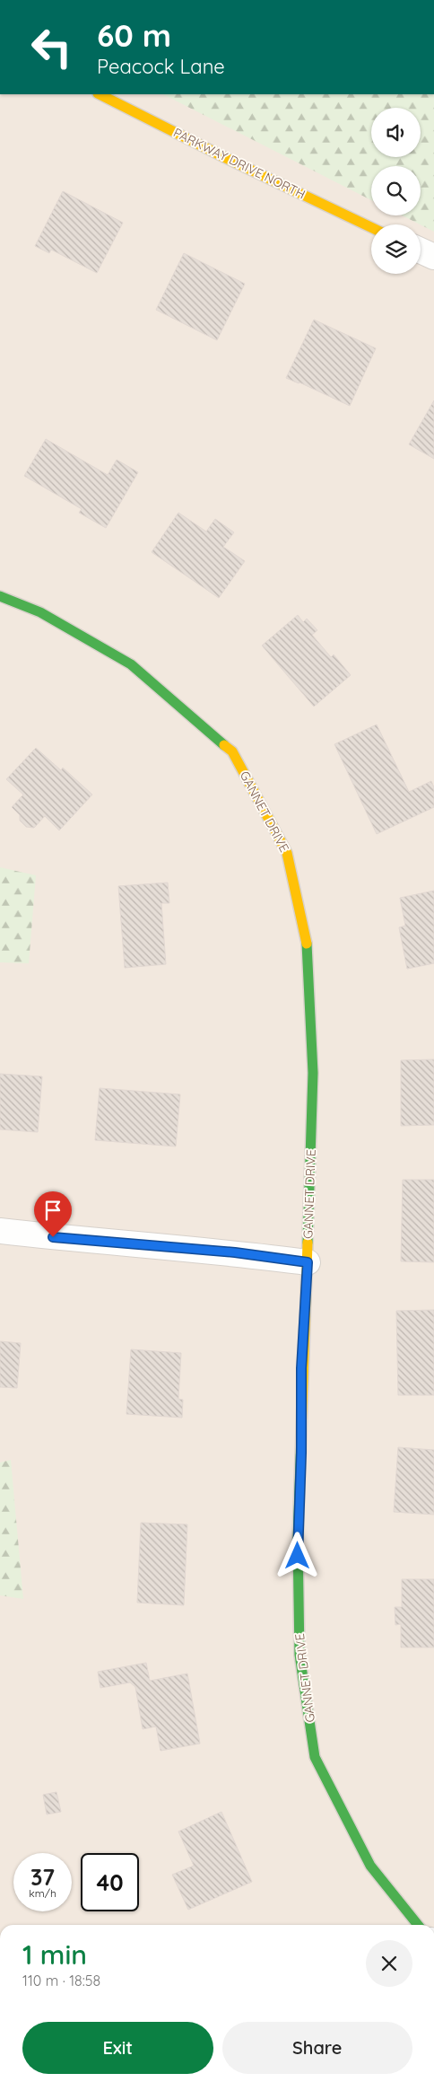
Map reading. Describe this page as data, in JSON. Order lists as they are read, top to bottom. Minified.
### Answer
{"streets":{"street":["PARKWAY DRIVE NORTH","GANNET DRIVE"]},"page":{"turn":["60 m","Peacock Lane"],"speed":"37 km/h","limit":"40","heading":["1 min","110 m · 18:58"],"buttons":["Exit","Share"]}}
